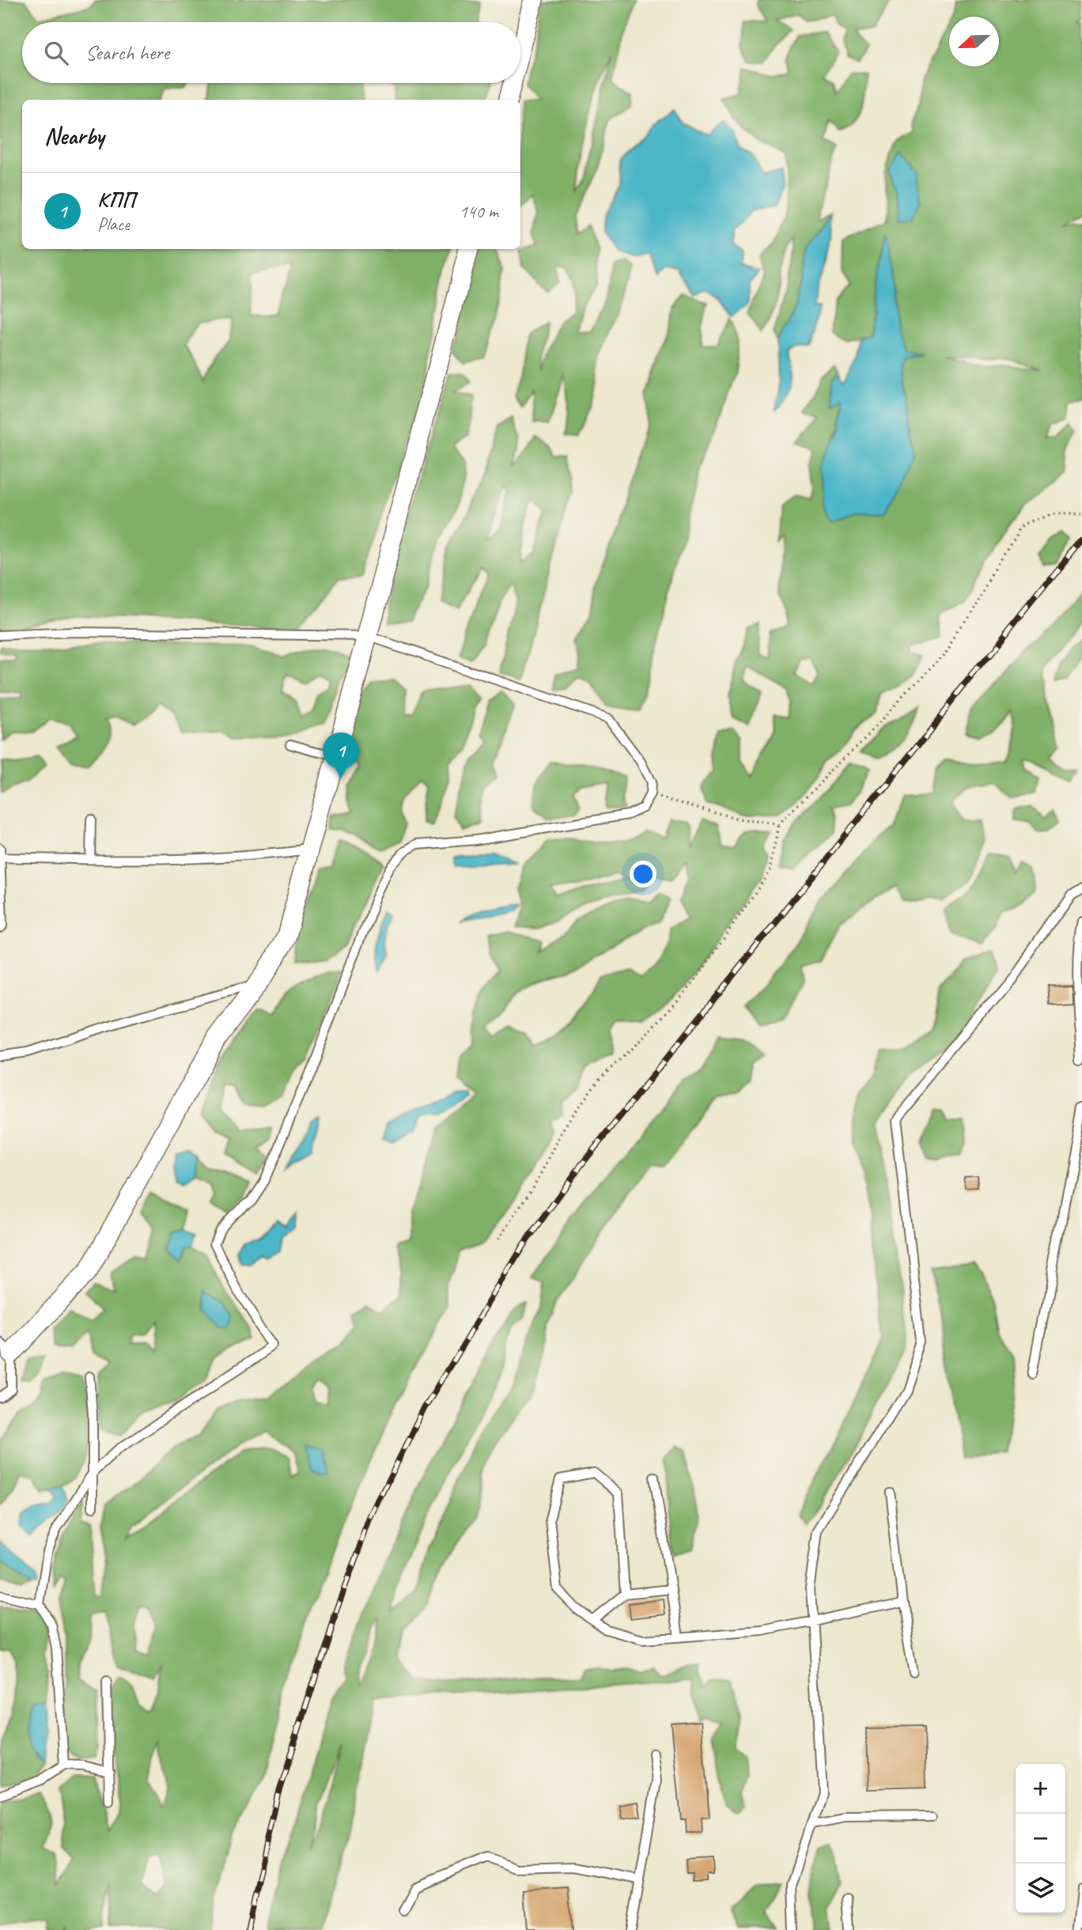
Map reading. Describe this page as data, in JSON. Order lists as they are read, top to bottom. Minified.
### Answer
{"north":"left","page":{"search":"Search here","heading":"Nearby","list":[{"mark":"1","name":"КПП","note":"Place","value":"140 m"}],"pins":"1","map_buttons":["+","−"]}}
